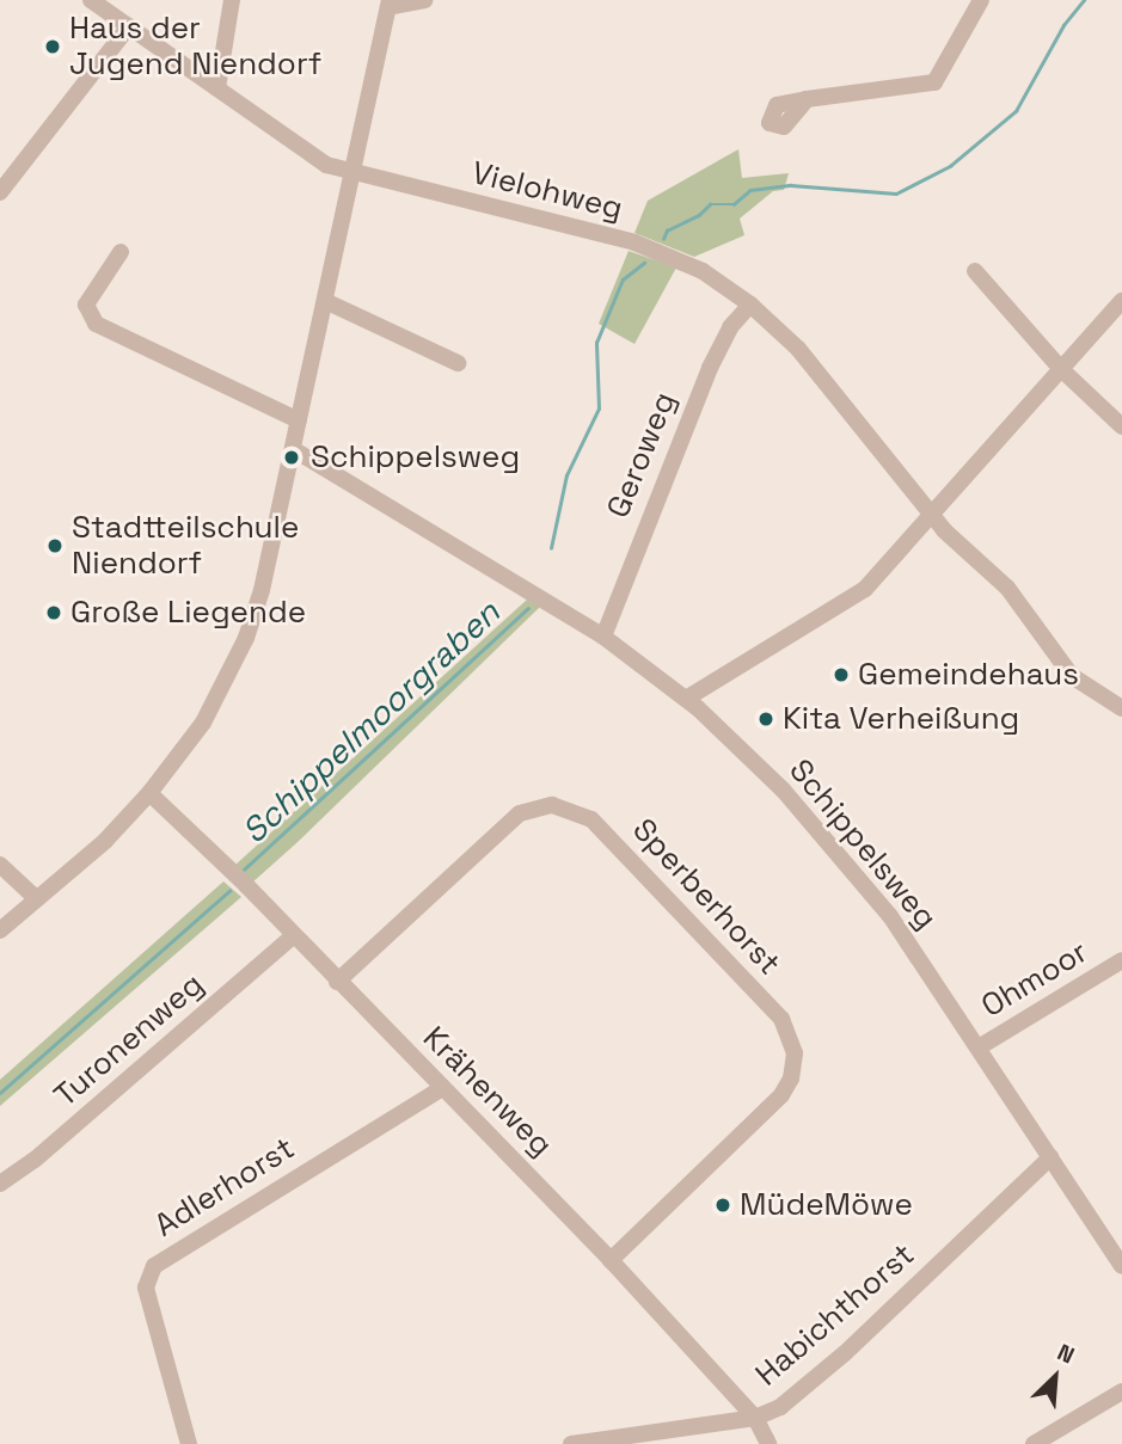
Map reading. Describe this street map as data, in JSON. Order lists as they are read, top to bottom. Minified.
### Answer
{"streets":{"street":["Vielohweg","Geroweg","Schippelsweg","Sperberhorst","Ohmoor","Turonenweg","Krähenweg","Adlerhorst","Habichthorst"]},"crossings":[["Vielohweg","Geroweg"],["Geroweg","Schippelsweg"],["Schippelsweg","Ohmoor"],["Schippelsweg","Habichthorst"],["Sperberhorst","Krähenweg"],["Turonenweg","Krähenweg"],["Krähenweg","Adlerhorst"],["Krähenweg","Habichthorst"]],"water":["Schippelmoorgraben"],"places":["Haus der Jugend Niendorf","Schippelsweg","Stadtteilschule Niendorf","Große Liegende","Gemeindehaus","Kita Verheißung","MüdeMöwe"],"north":"top right"}
